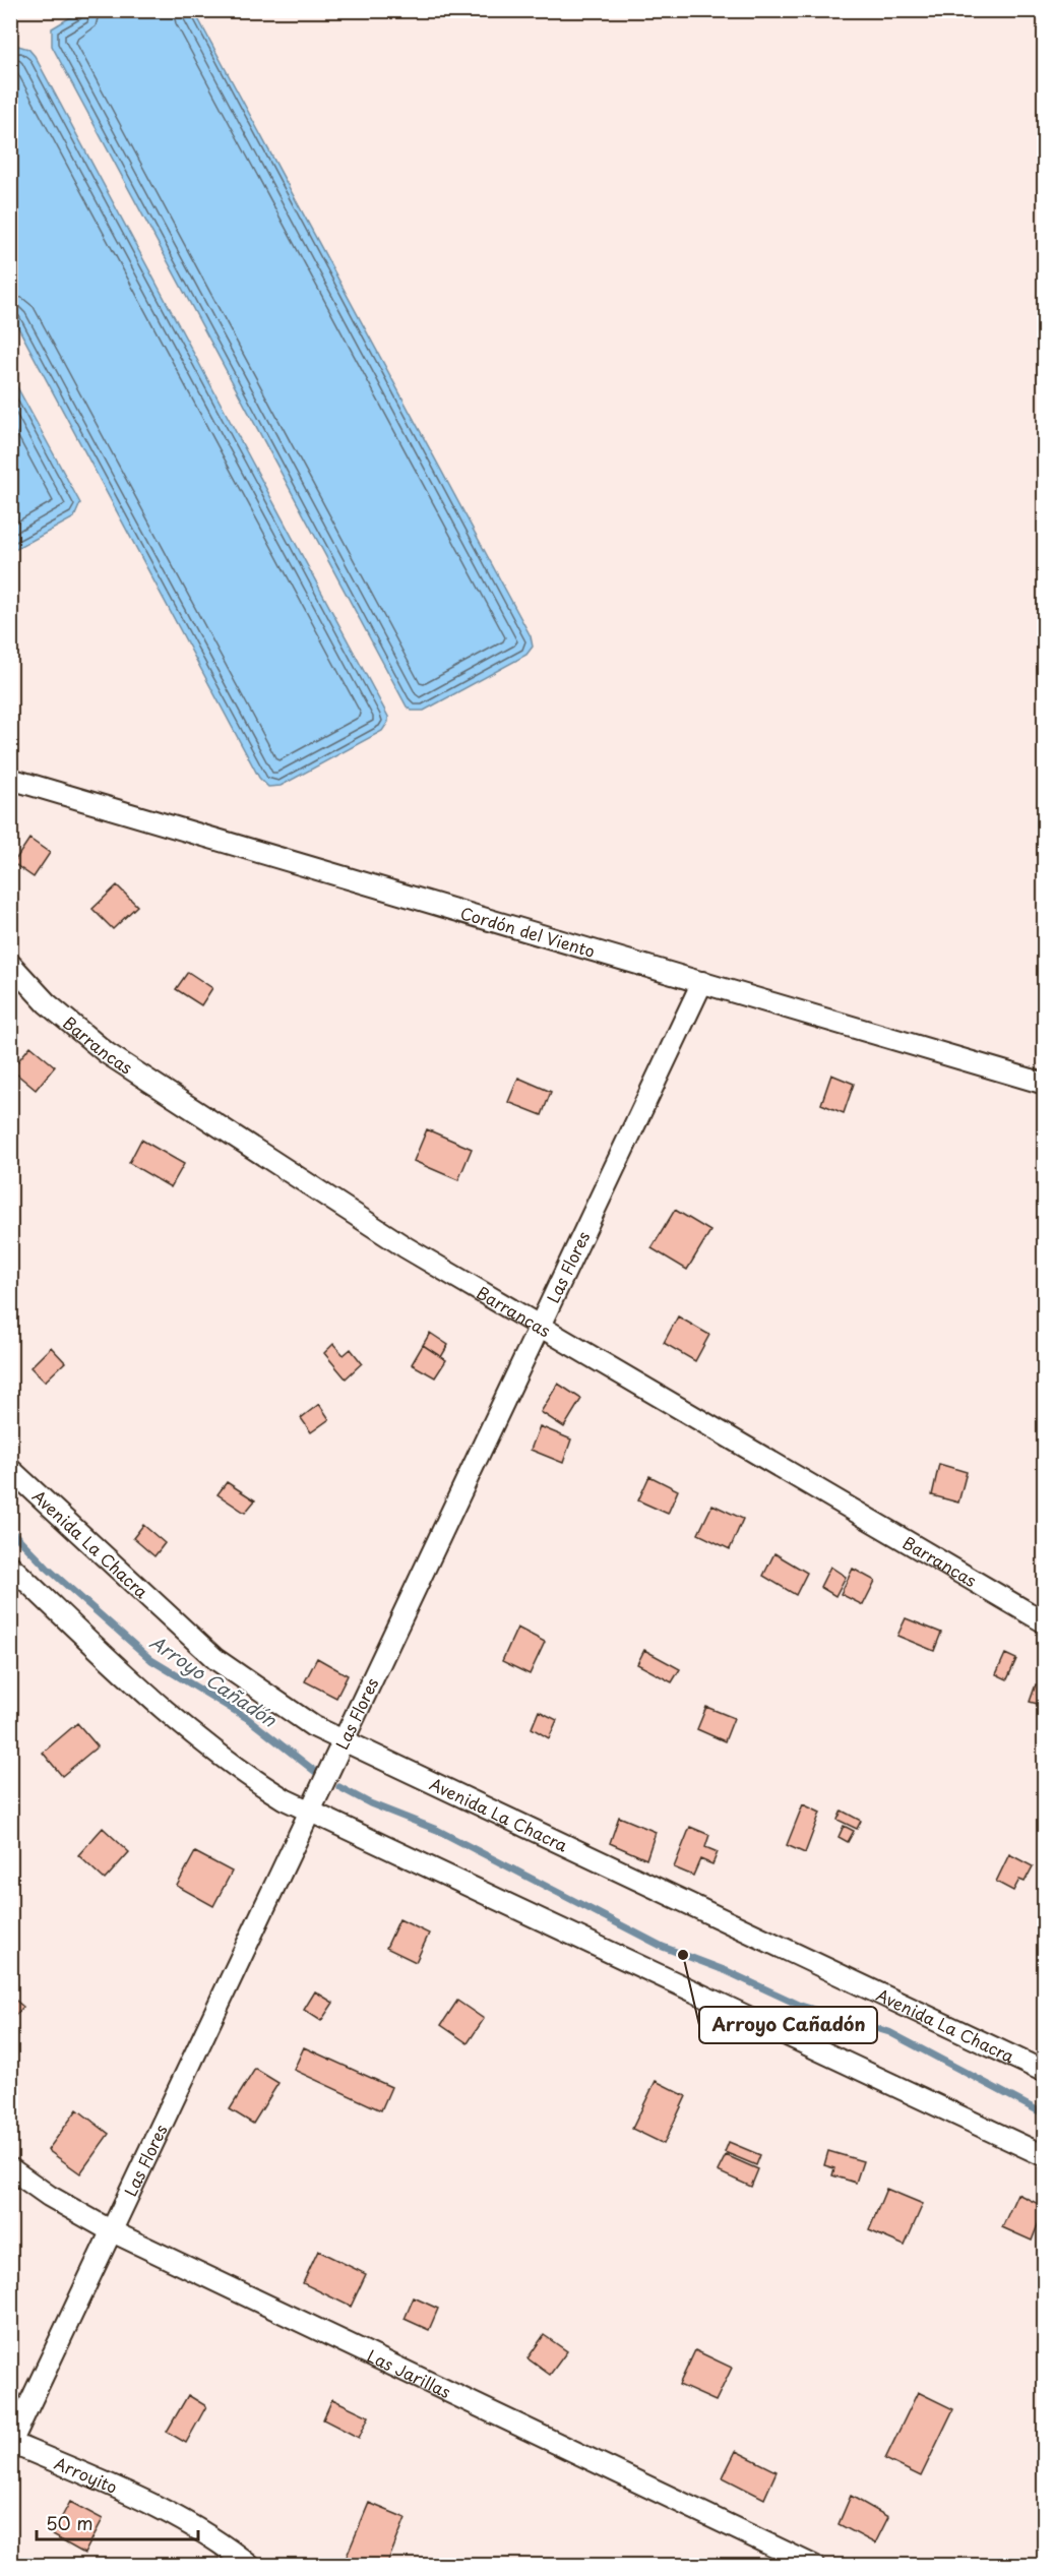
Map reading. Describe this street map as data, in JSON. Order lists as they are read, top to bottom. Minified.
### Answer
{"streets":{"street":["Cordón del Viento","Barrancas","Las Flores","Avenida La Chacra","Las Jarillas","Arroyito"]},"crossings":[["Cordón del Viento","Las Flores"],["Barrancas","Las Flores"],["Las Flores","Avenida La Chacra"],["Las Flores","Las Jarillas"],["Las Flores","Arroyito"]],"water":["Arroyo Cañadón"],"places":["Arroyo Cañadón"],"scale_bar":"50 m"}
